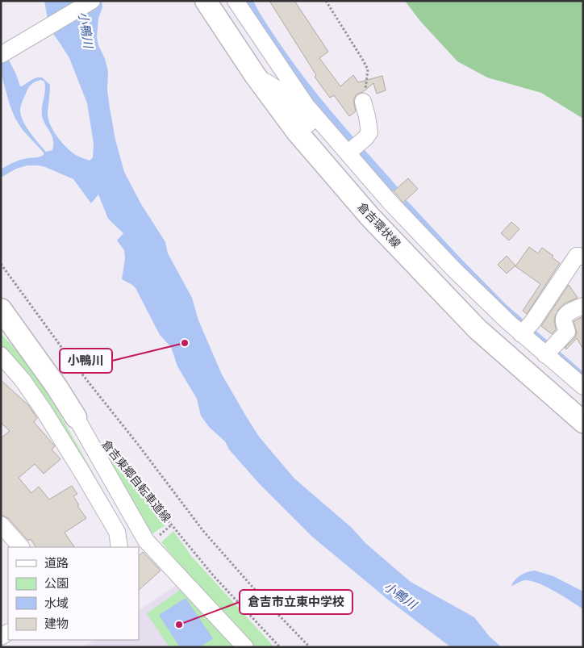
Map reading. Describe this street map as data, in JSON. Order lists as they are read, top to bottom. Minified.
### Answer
{"streets":{"main road":["倉吉環状線"],"path":["倉吉東郷自転車道線"]},"water":["小鴨川"],"places":["小鴨川","倉吉市立東中学校"],"legend":["道路","公園","水域","建物"]}
